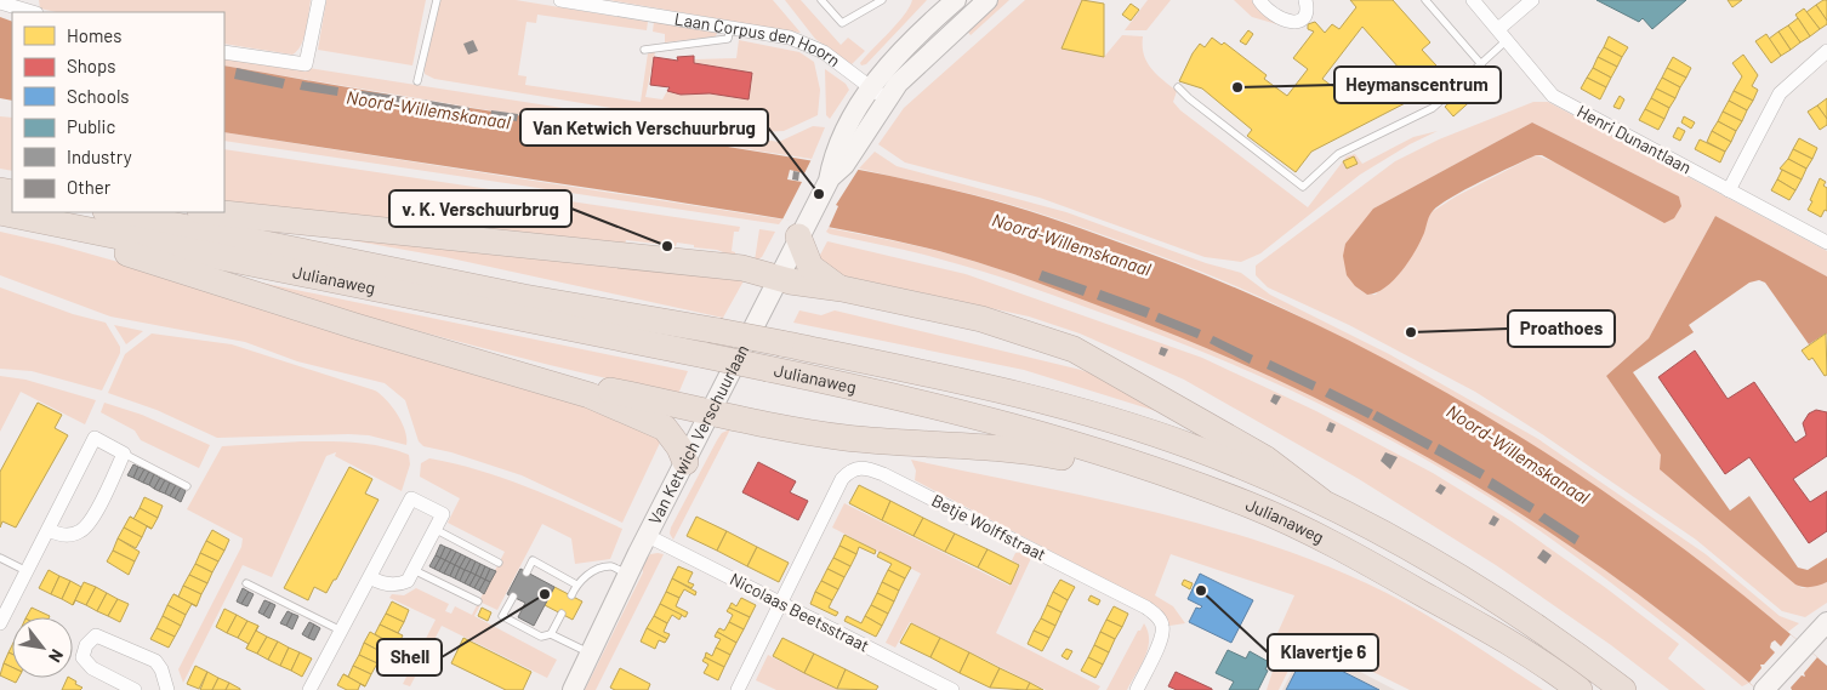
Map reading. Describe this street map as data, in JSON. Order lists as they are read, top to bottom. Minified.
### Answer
{"streets":{"highway":["Julianaweg"],"main road":["Van Ketwich Verschuurlaan"],"street":["Laan Corpus den Hoorn","Henri Dunantlaan","Betje Wolffstraat","Nicolaas Beetsstraat"]},"crossings":[["Laan Corpus den Hoorn","Van Ketwich Verschuurlaan"],["Van Ketwich Verschuurlaan","Nicolaas Beetsstraat"],["Betje Wolffstraat","Nicolaas Beetsstraat"]],"water":["Noord-Willemskanaal"],"places":["Heymanscentrum","Van Ketwich Verschuurbrug","v. K. Verschuurbrug","Proathoes","Klavertje 6","Shell"],"legend":["Homes","Shops","Schools","Public","Industry","Other"],"north":"bottom right"}
